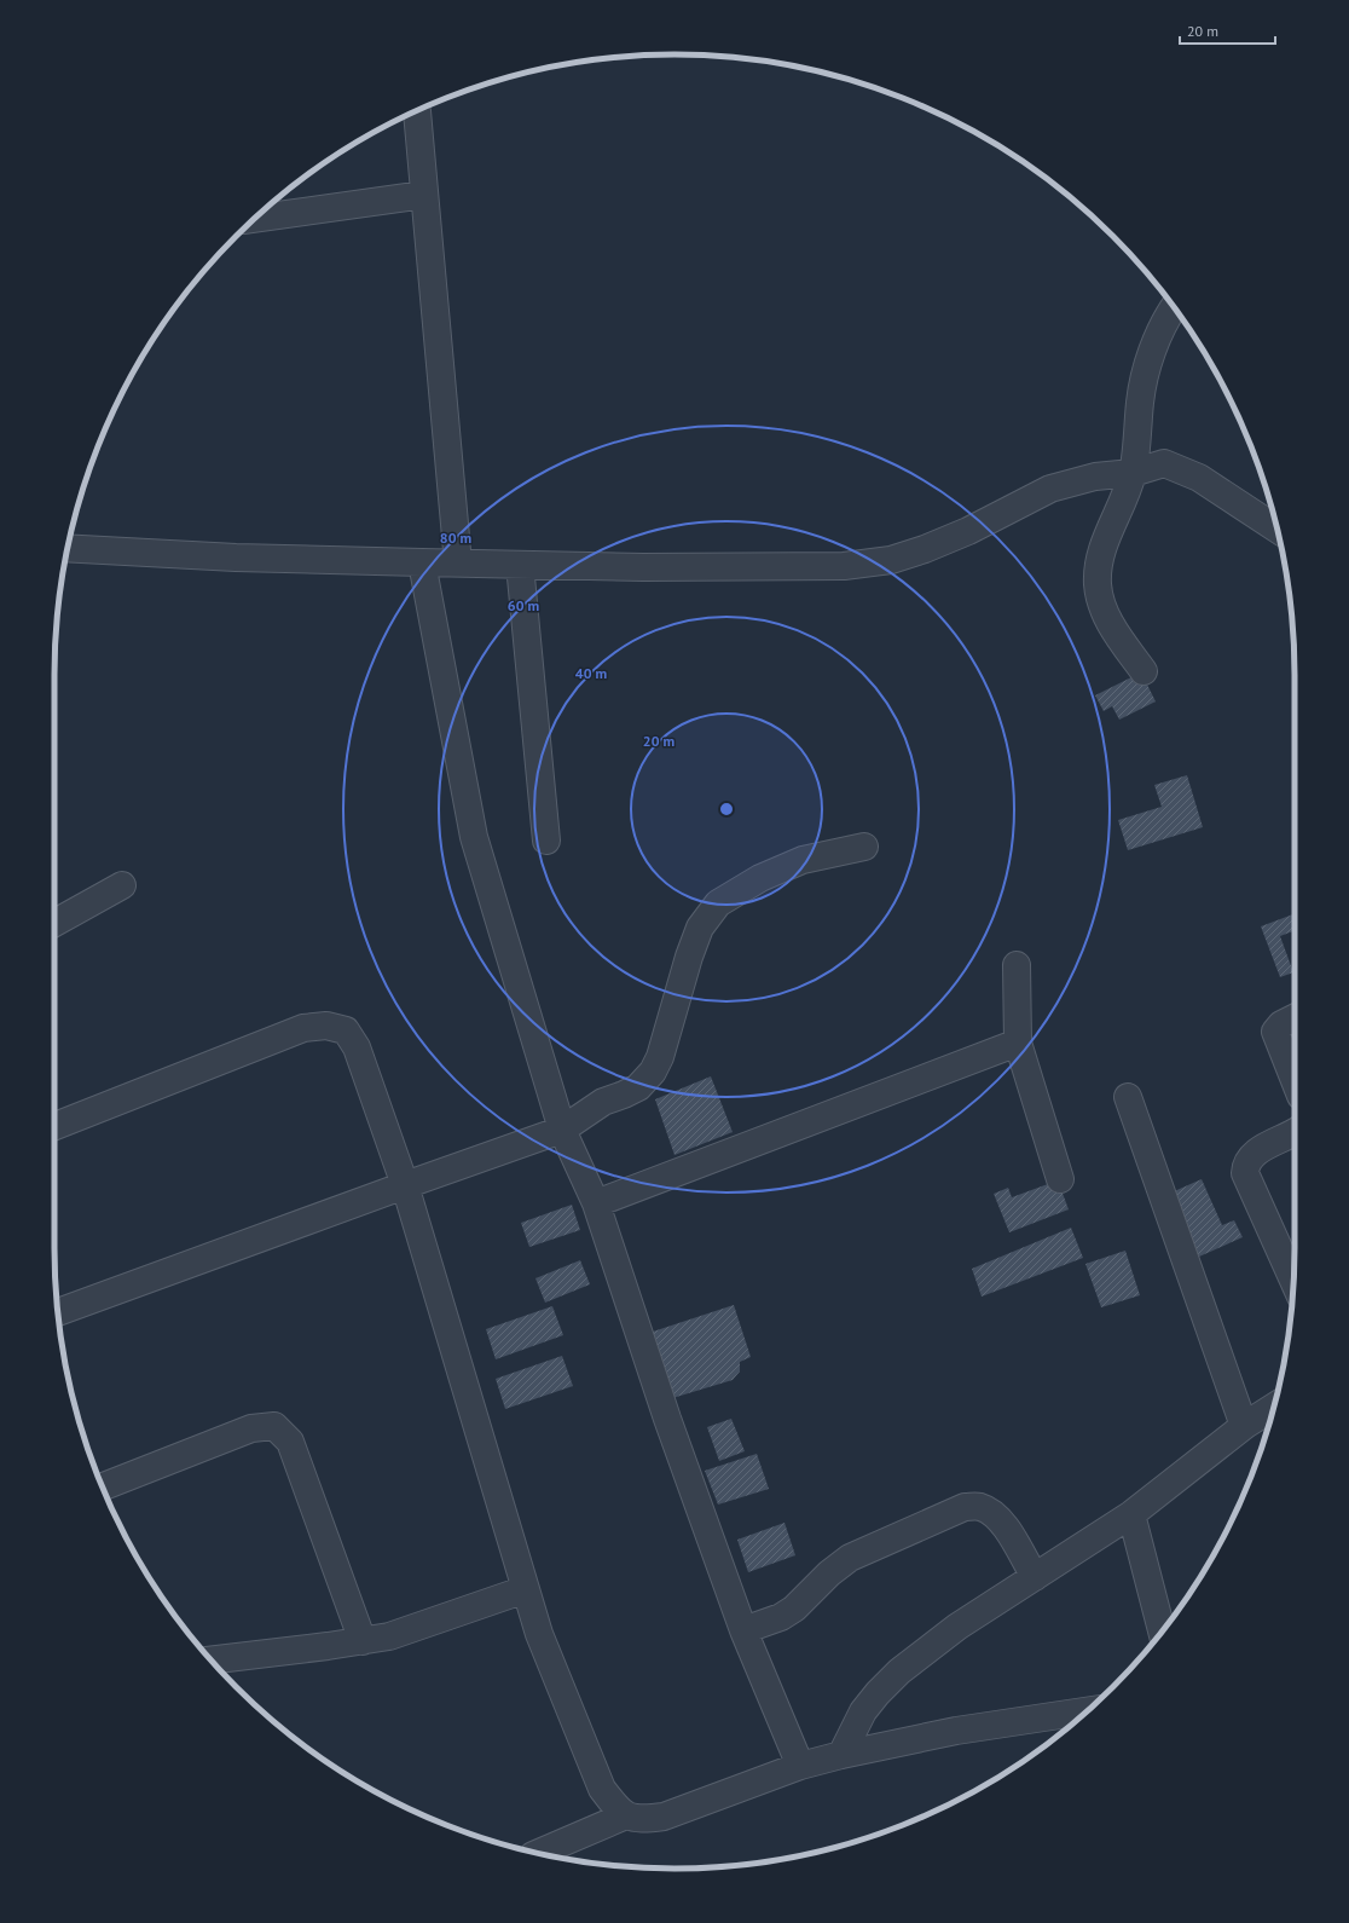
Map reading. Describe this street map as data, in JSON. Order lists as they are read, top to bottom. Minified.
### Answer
{"scale_bar":"20 m","rings":["80 m","60 m","40 m","20 m"]}
